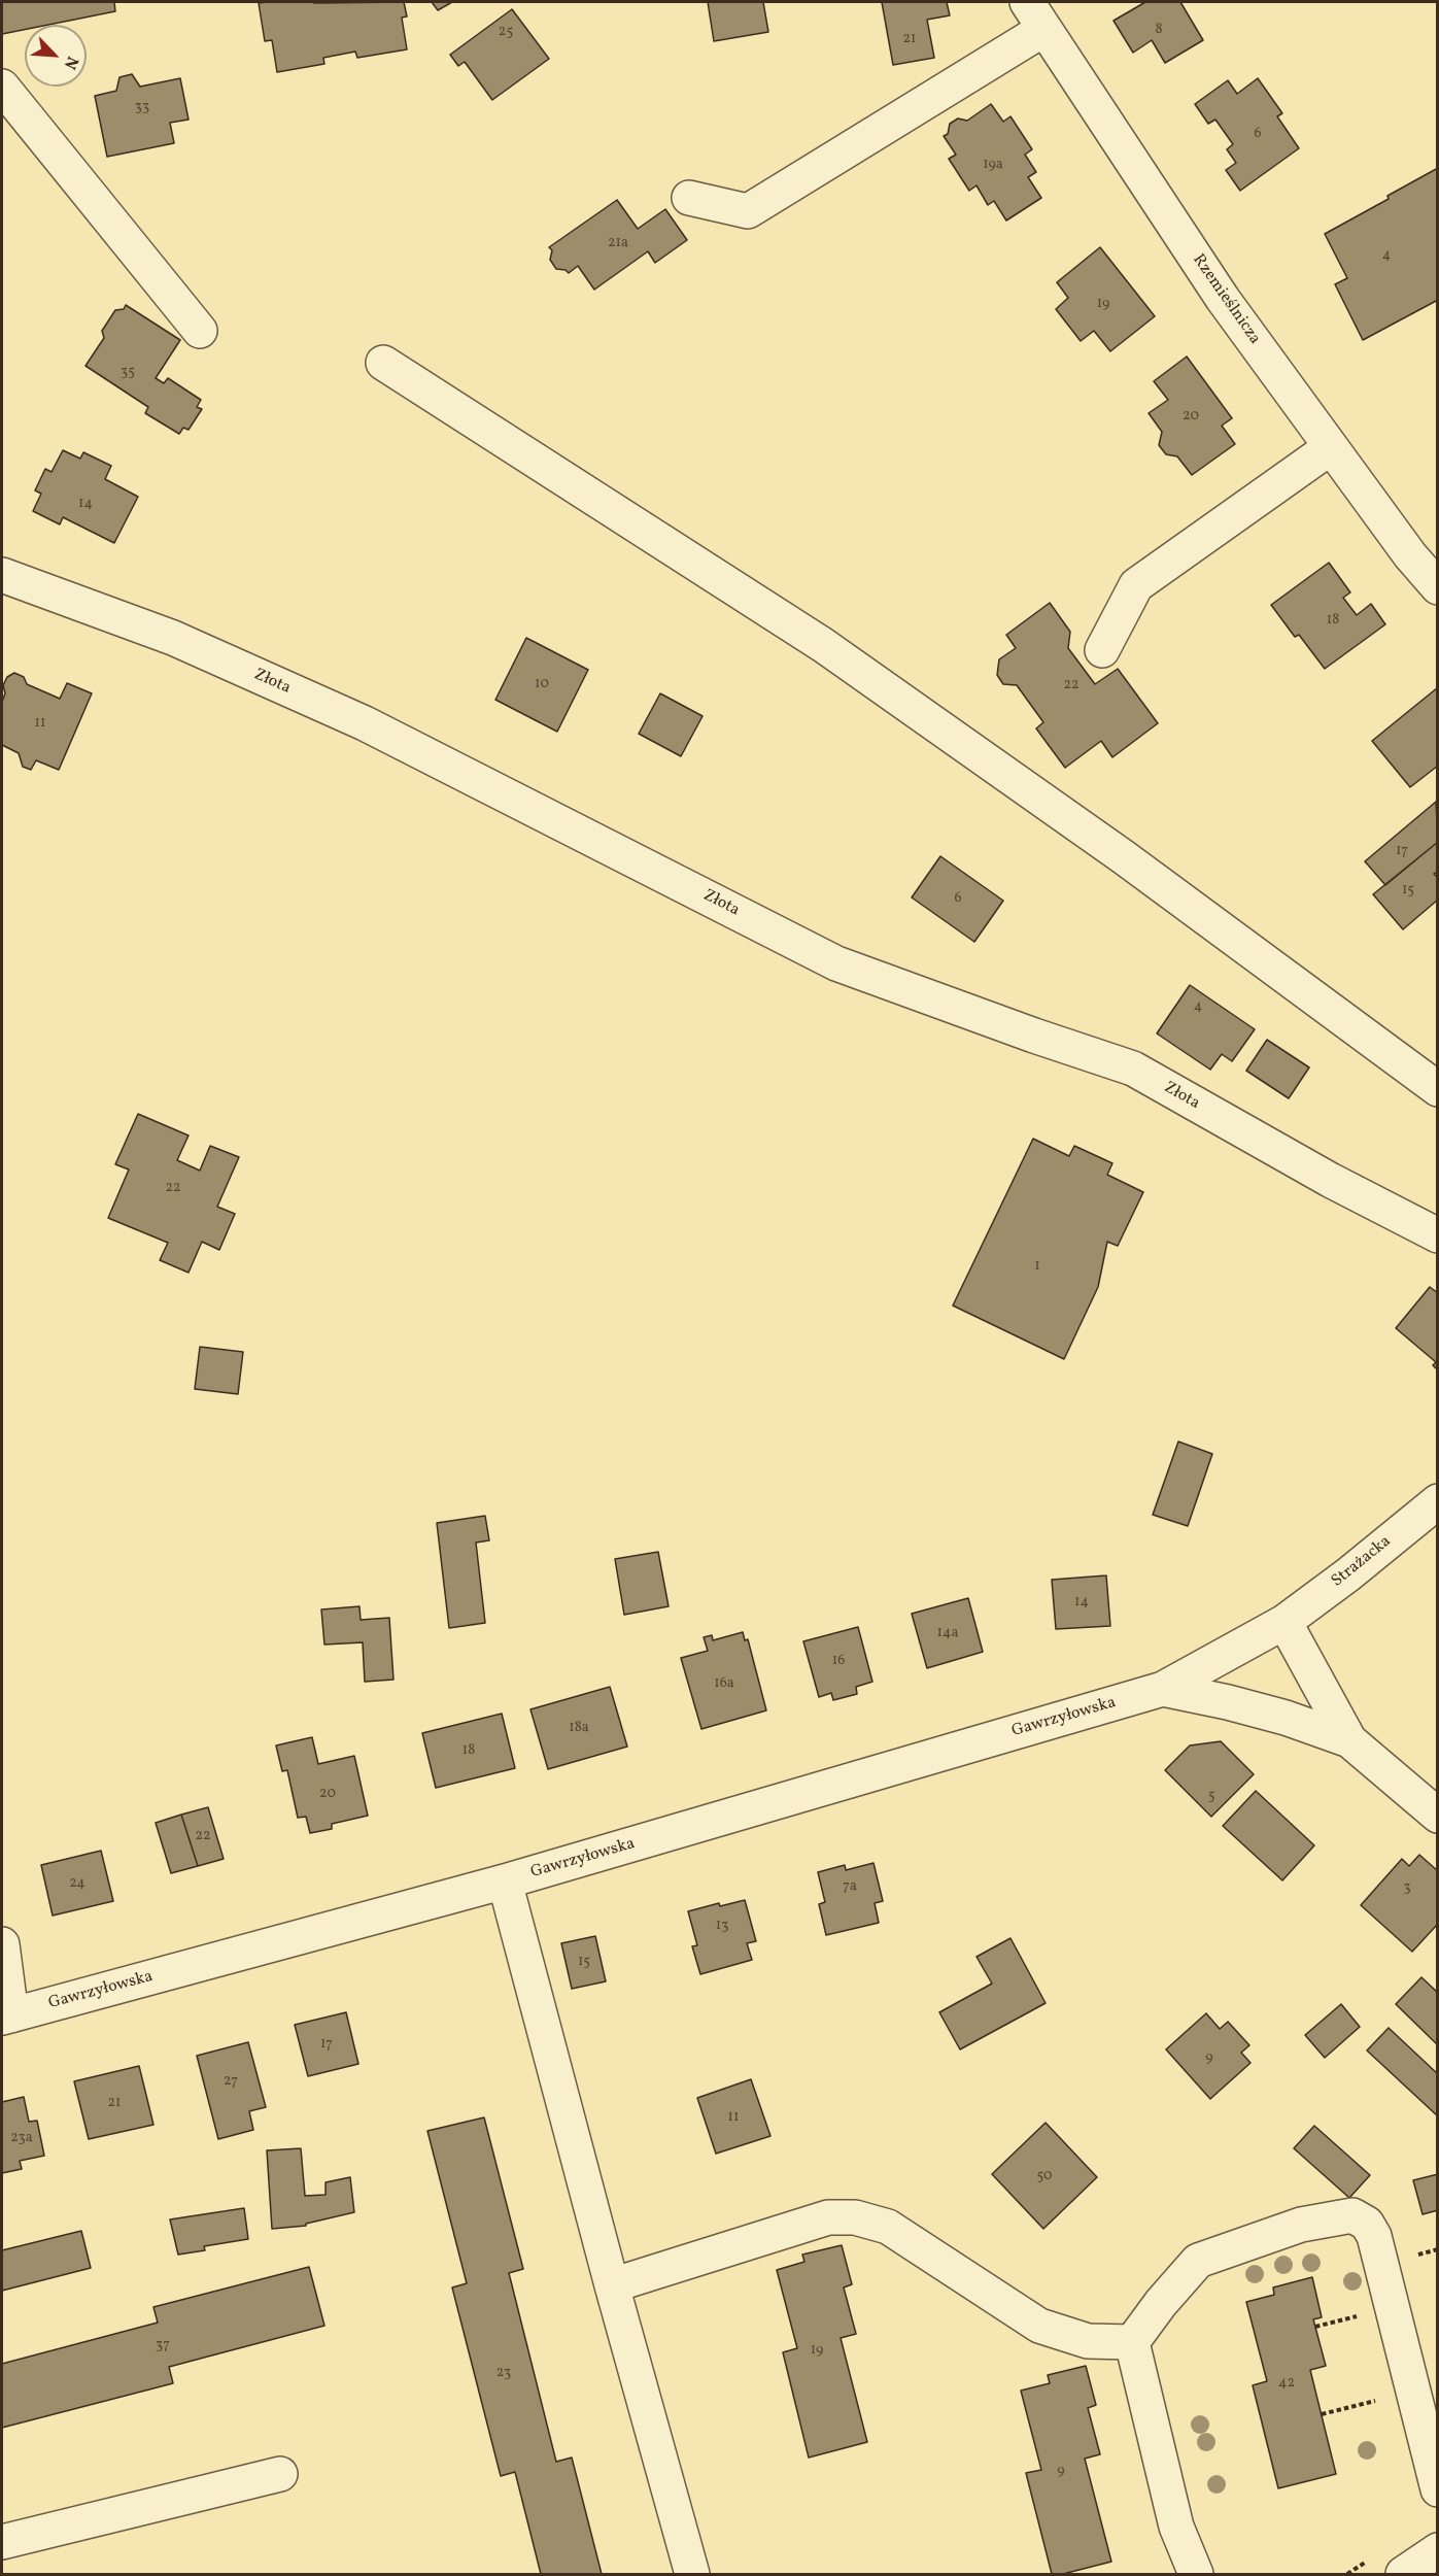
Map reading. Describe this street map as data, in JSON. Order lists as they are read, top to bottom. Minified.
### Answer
{"streets":{"street":["Rzemieślnicza","Złota","Strażacka","Gawrzyłowska"]},"crossings":[["Strażacka","Gawrzyłowska"]],"house_numbers":["8","25","21","33","6","19a","21a","4","19","35","20","14","18","10","22","11","17","15","6","4","22","1","14","14a","16","16a","18a","18","20","5","22","24","7a","3","13","15","17","9","27","21","11","23a","50","37","19","23","42","9"],"north":"bottom right"}
